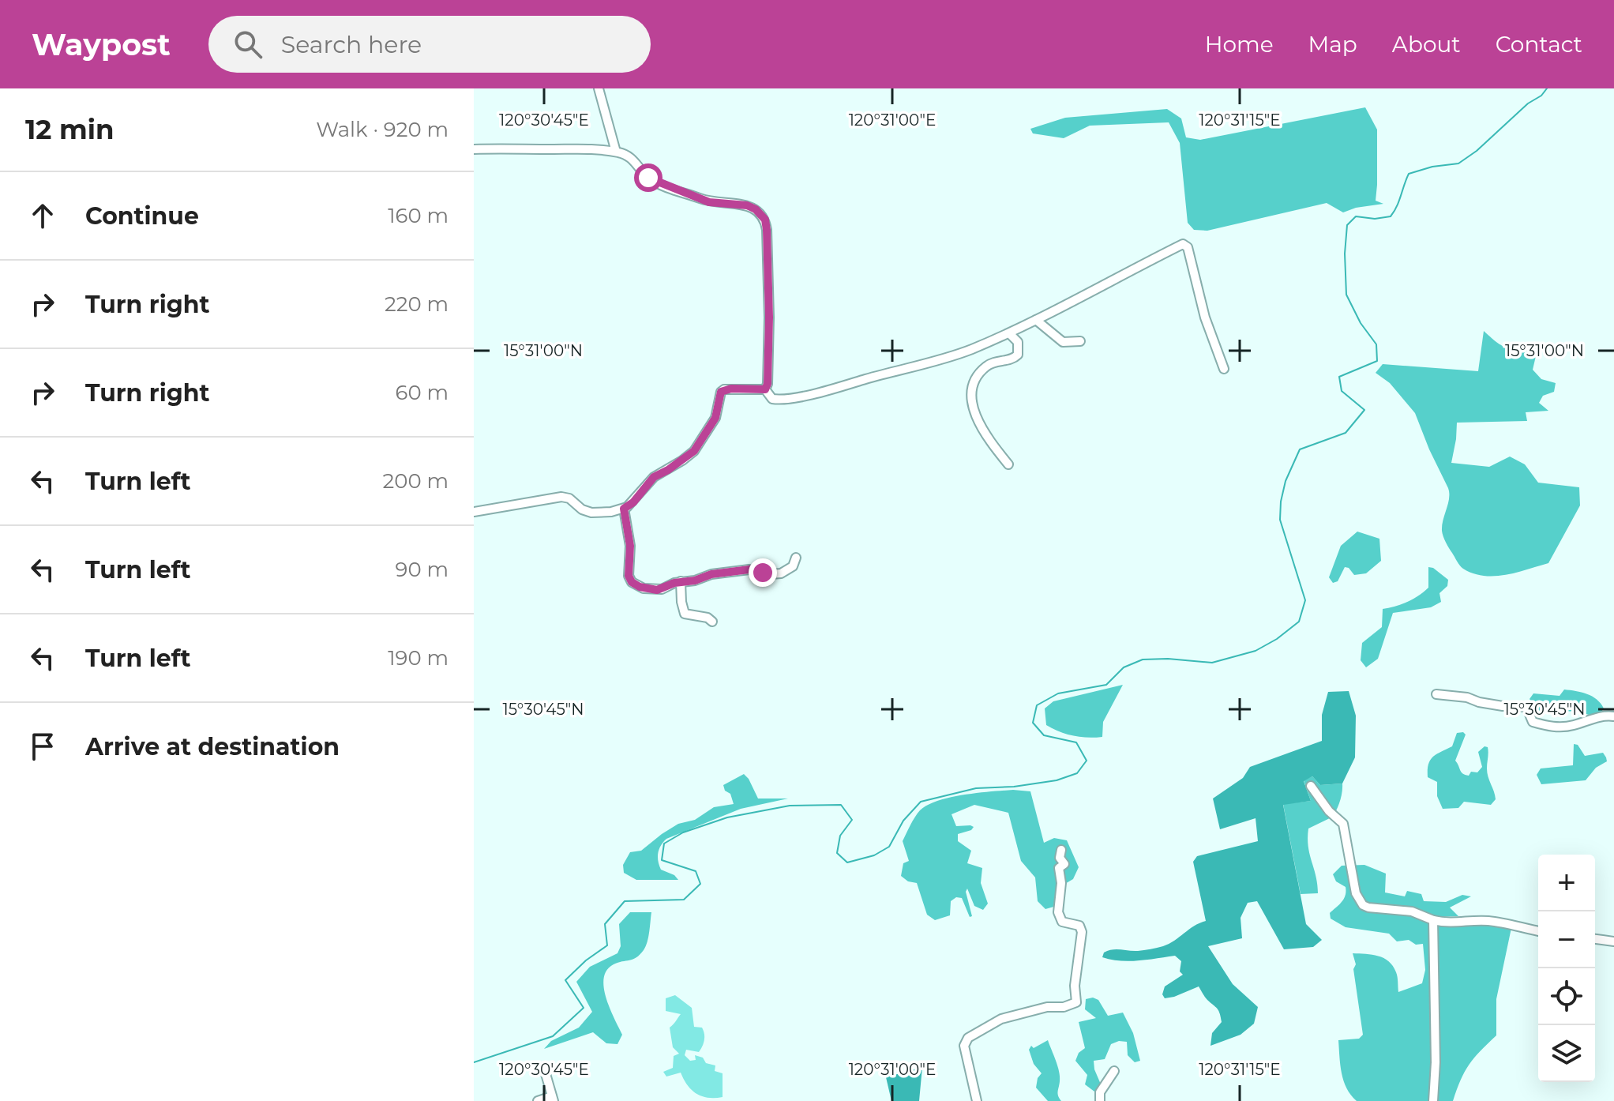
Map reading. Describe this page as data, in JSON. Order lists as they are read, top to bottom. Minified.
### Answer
{"page":{"header":"Waypost","search":"Search here","nav":["Home","Map","About","Contact"],"heading":["12 min","Walk · 920 m"],"list":[["Continue","160 m"],["Turn right","220 m"],["Turn right","60 m"],["Turn left","200 m"],["Turn left","90 m"],["Turn left","190 m"],"Arrive at destination"],"map_buttons":["+","−"]},"coordinates":["120°30'45\"E","120°31'00\"E","120°31'15\"E","15°31'00\"N","15°30'45\"N"]}
